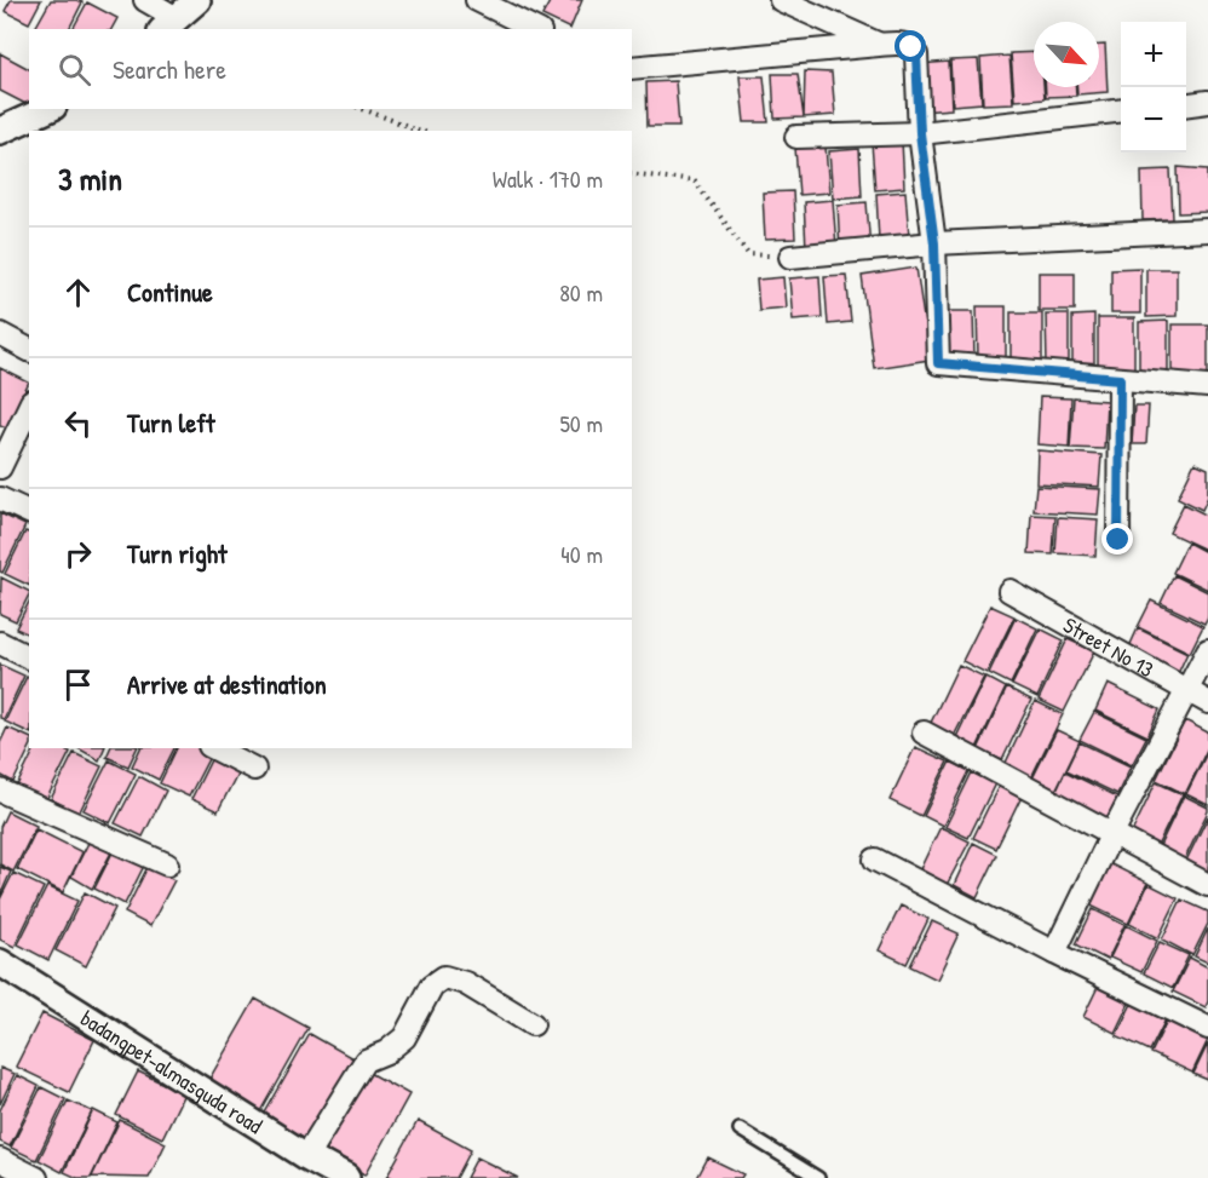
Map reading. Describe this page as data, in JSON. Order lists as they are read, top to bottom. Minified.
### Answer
{"streets":{"street":["Street No 13","badangpet-almasguda road"]},"north":"bottom right","page":{"map_buttons":["+","−"],"search":"Search here","heading":["3 min","Walk · 170 m"],"list":[["Continue","80 m"],["Turn left","50 m"],["Turn right","40 m"],"Arrive at destination"]}}
